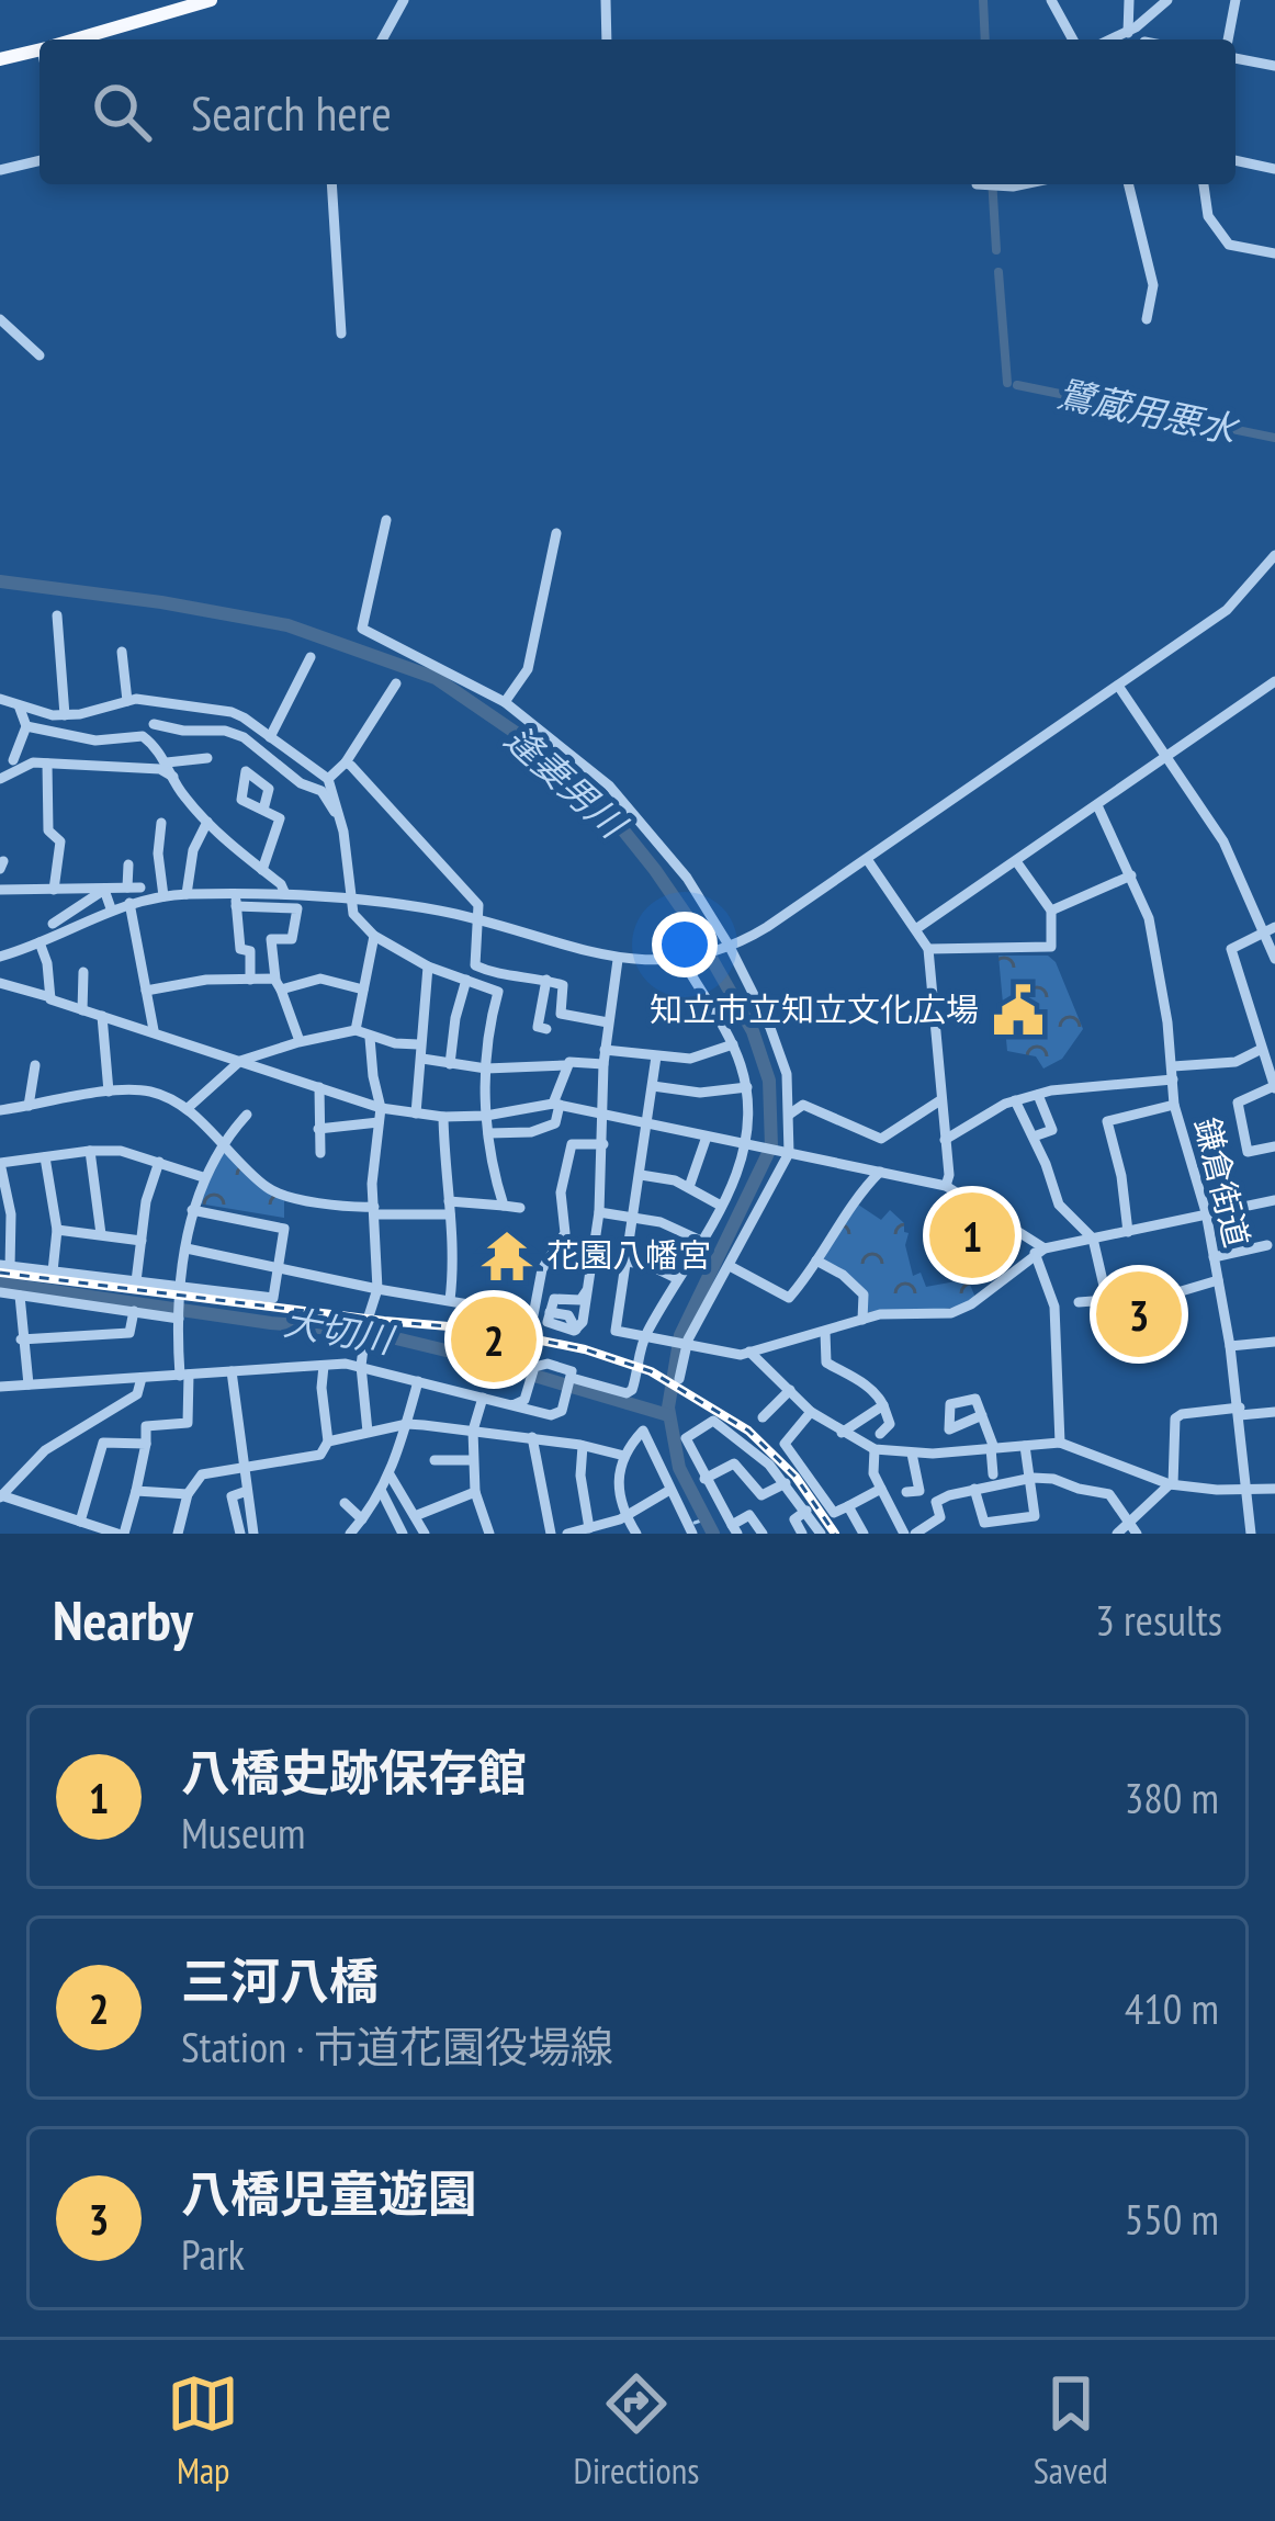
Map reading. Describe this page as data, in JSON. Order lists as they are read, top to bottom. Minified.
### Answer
{"streets":{"street":["鎌倉街道"]},"water":["鷺蔵用悪水","逢妻男川","大切川"],"places":{"public building":["知立市立知立文化広場"],"temple":["花園八幡宮"]},"page":{"search":"Search here","pins":["1","3","2"],"heading":["Nearby","3 results"],"list":[{"mark":"1","name":"八橋史跡保存館","note":"Museum","value":"380 m"},{"mark":"2","name":"三河八橋","note":"Station · 市道花園役場線","value":"410 m"},{"mark":"3","name":"八橋児童遊園","note":"Park","value":"550 m"}],"nav":["Map","Directions","Saved"]}}
